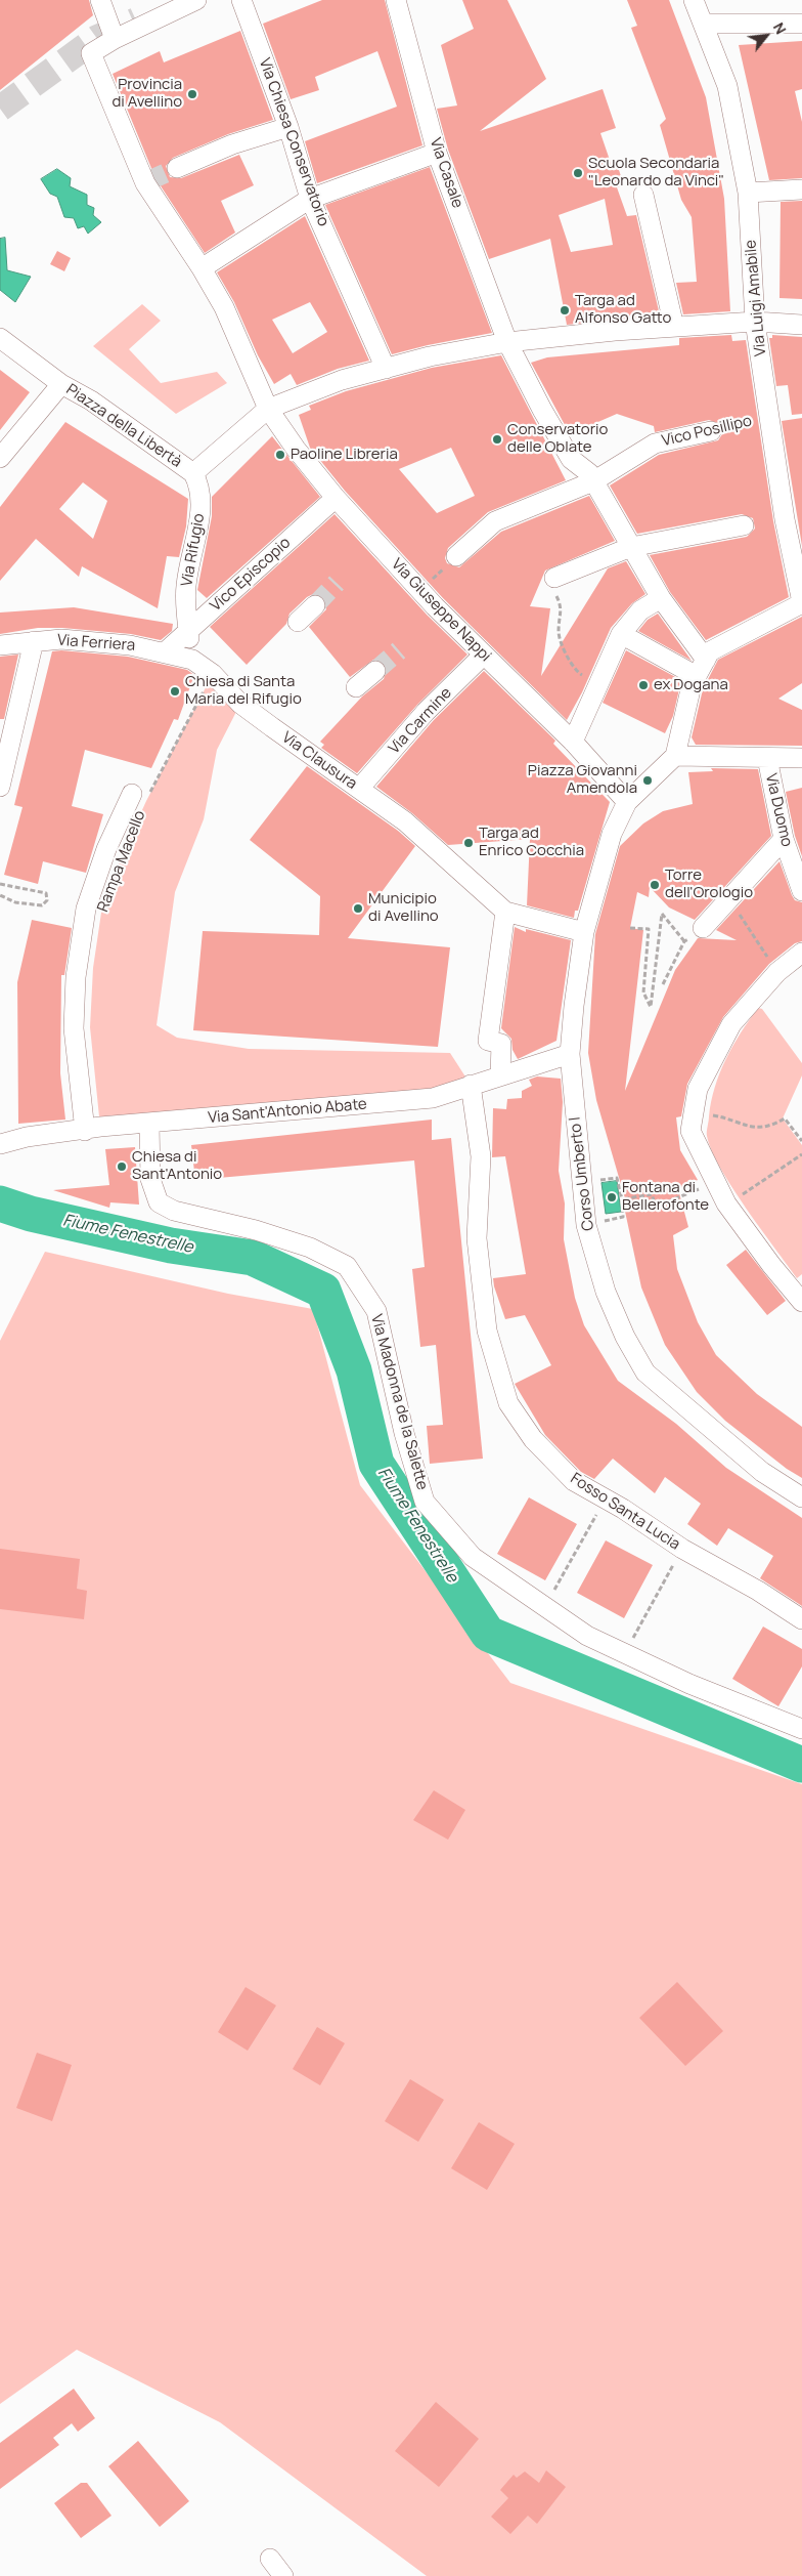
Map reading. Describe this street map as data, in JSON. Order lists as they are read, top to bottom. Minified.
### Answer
{"streets":{"street":["Via Chiesa Conservatorio","Via Casale","Via Luigi Amabile","Piazza della Libertà","Vico Posillipo","Via Rifugio","Vico Episcopio","Via Giuseppe Nappi","Via Ferriera","Via Carmine","Via Clausura","Via Duomo","Rampa Macello","Via Sant'Antonio Abate","Corso Umberto I","Via Madonna de la Salette","Fosso Santa Lucia"]},"crossings":[["Via Chiesa Conservatorio","Piazza della Libertà"],["Via Casale","Piazza della Libertà"],["Via Casale","Vico Posillipo"],["Via Luigi Amabile","Piazza della Libertà"],["Via Luigi Amabile","Vico Posillipo"],["Piazza della Libertà","Via Rifugio"],["Piazza della Libertà","Via Giuseppe Nappi"],["Via Rifugio","Vico Episcopio"],["Via Rifugio","Via Ferriera"],["Via Rifugio","Via Clausura"],["Vico Episcopio","Via Giuseppe Nappi"],["Vico Episcopio","Via Ferriera"],["Via Giuseppe Nappi","Via Carmine"],["Via Giuseppe Nappi","Corso Umberto I"],["Via Ferriera","Via Clausura"],["Via Carmine","Via Clausura"],["Via Clausura","Rampa Macello"],["Rampa Macello","Via Sant'Antonio Abate"],["Via Sant'Antonio Abate","Corso Umberto I"],["Via Sant'Antonio Abate","Via Madonna de la Salette"],["Via Sant'Antonio Abate","Fosso Santa Lucia"]],"water":["Fiume Fenestrelle"],"places":["Provincia di Avellino","Scuola Secondaria \"Leonardo da Vinci\"","Targa ad Alfonso Gatto","Conservatorio delle Oblate","Paoline Libreria","ex Dogana","Chiesa di Santa Maria del Rifugio","Piazza Giovanni Amendola","Targa ad Enrico Cocchia","Torre dell'Orologio","Municipio di Avellino","Chiesa di Sant'Antonio","Fontana di Bellerofonte"],"north":"top right"}
